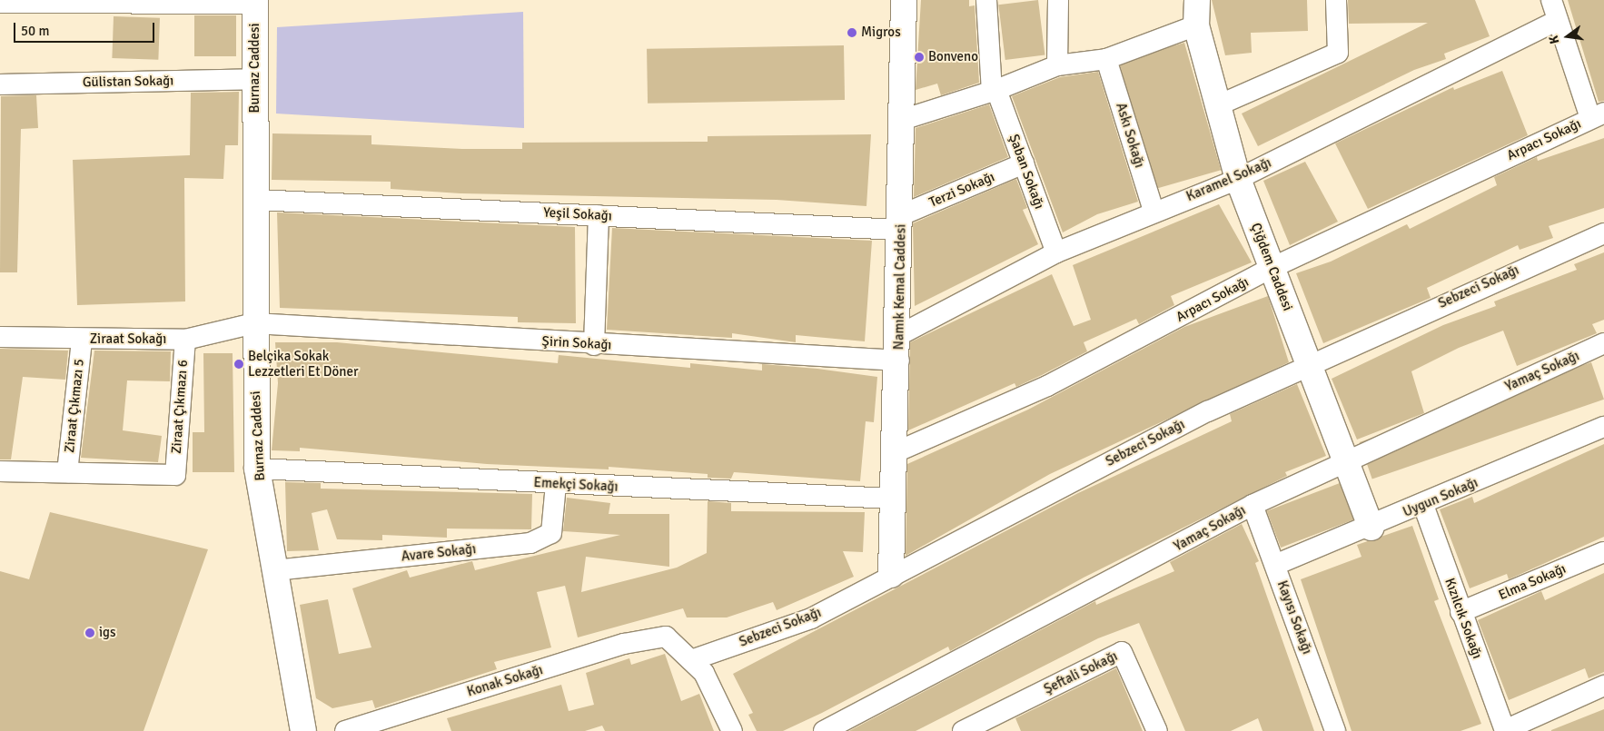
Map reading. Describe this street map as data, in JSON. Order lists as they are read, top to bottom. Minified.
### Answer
{"streets":{"main road":["Burnaz Caddesi","Çiğdem Caddesi","Namık Kemal Caddesi"],"street":["Gülistan Sokağı","Askı Sokağı","Arpacı Sokağı","Şaban Sokağı","Karamel Sokağı","Terzi Sokağı","Yeşil Sokağı","Sebzeci Sokağı","Ziraat Sokağı","Şirin Sokağı","Yamaç Sokağı","Ziraat Çıkmazı 5","Ziraat Çıkmazı 6","Emekçi Sokağı","Uygun Sokağı","Avare Sokağı","Elma Sokağı","Kayısı Sokağı","Kızılcık Sokağı","Şeftali Sokağı","Konak Sokağı"]},"crossings":[["Burnaz Caddesi","Gülistan Sokağı"],["Burnaz Caddesi","Yeşil Sokağı"],["Burnaz Caddesi","Ziraat Sokağı"],["Burnaz Caddesi","Şirin Sokağı"],["Burnaz Caddesi","Emekçi Sokağı"],["Burnaz Caddesi","Avare Sokağı"],["Askı Sokağı","Karamel Sokağı"],["Arpacı Sokağı","Çiğdem Caddesi"],["Arpacı Sokağı","Namık Kemal Caddesi"],["Şaban Sokağı","Karamel Sokağı"],["Şaban Sokağı","Terzi Sokağı"],["Karamel Sokağı","Çiğdem Caddesi"],["Karamel Sokağı","Namık Kemal Caddesi"],["Terzi Sokağı","Yeşil Sokağı"],["Terzi Sokağı","Namık Kemal Caddesi"],["Yeşil Sokağı","Namık Kemal Caddesi"],["Çiğdem Caddesi","Sebzeci Sokağı"],["Çiğdem Caddesi","Yamaç Sokağı"],["Çiğdem Caddesi","Uygun Sokağı"],["Namık Kemal Caddesi","Sebzeci Sokağı"],["Namık Kemal Caddesi","Şirin Sokağı"],["Namık Kemal Caddesi","Emekçi Sokağı"],["Sebzeci Sokağı","Konak Sokağı"],["Ziraat Sokağı","Şirin Sokağı"],["Ziraat Sokağı","Ziraat Çıkmazı 5"],["Ziraat Sokağı","Ziraat Çıkmazı 6"],["Yamaç Sokağı","Kayısı Sokağı"],["Ziraat Çıkmazı 5","Ziraat Çıkmazı 6"],["Emekçi Sokağı","Avare Sokağı"],["Uygun Sokağı","Kayısı Sokağı"],["Uygun Sokağı","Kızılcık Sokağı"],["Elma Sokağı","Kızılcık Sokağı"]],"places":["Migros","Bonveno","Belçika Sokak Lezzetleri Et Döner","igs"],"scale_bar":"50 m","north":"left"}
